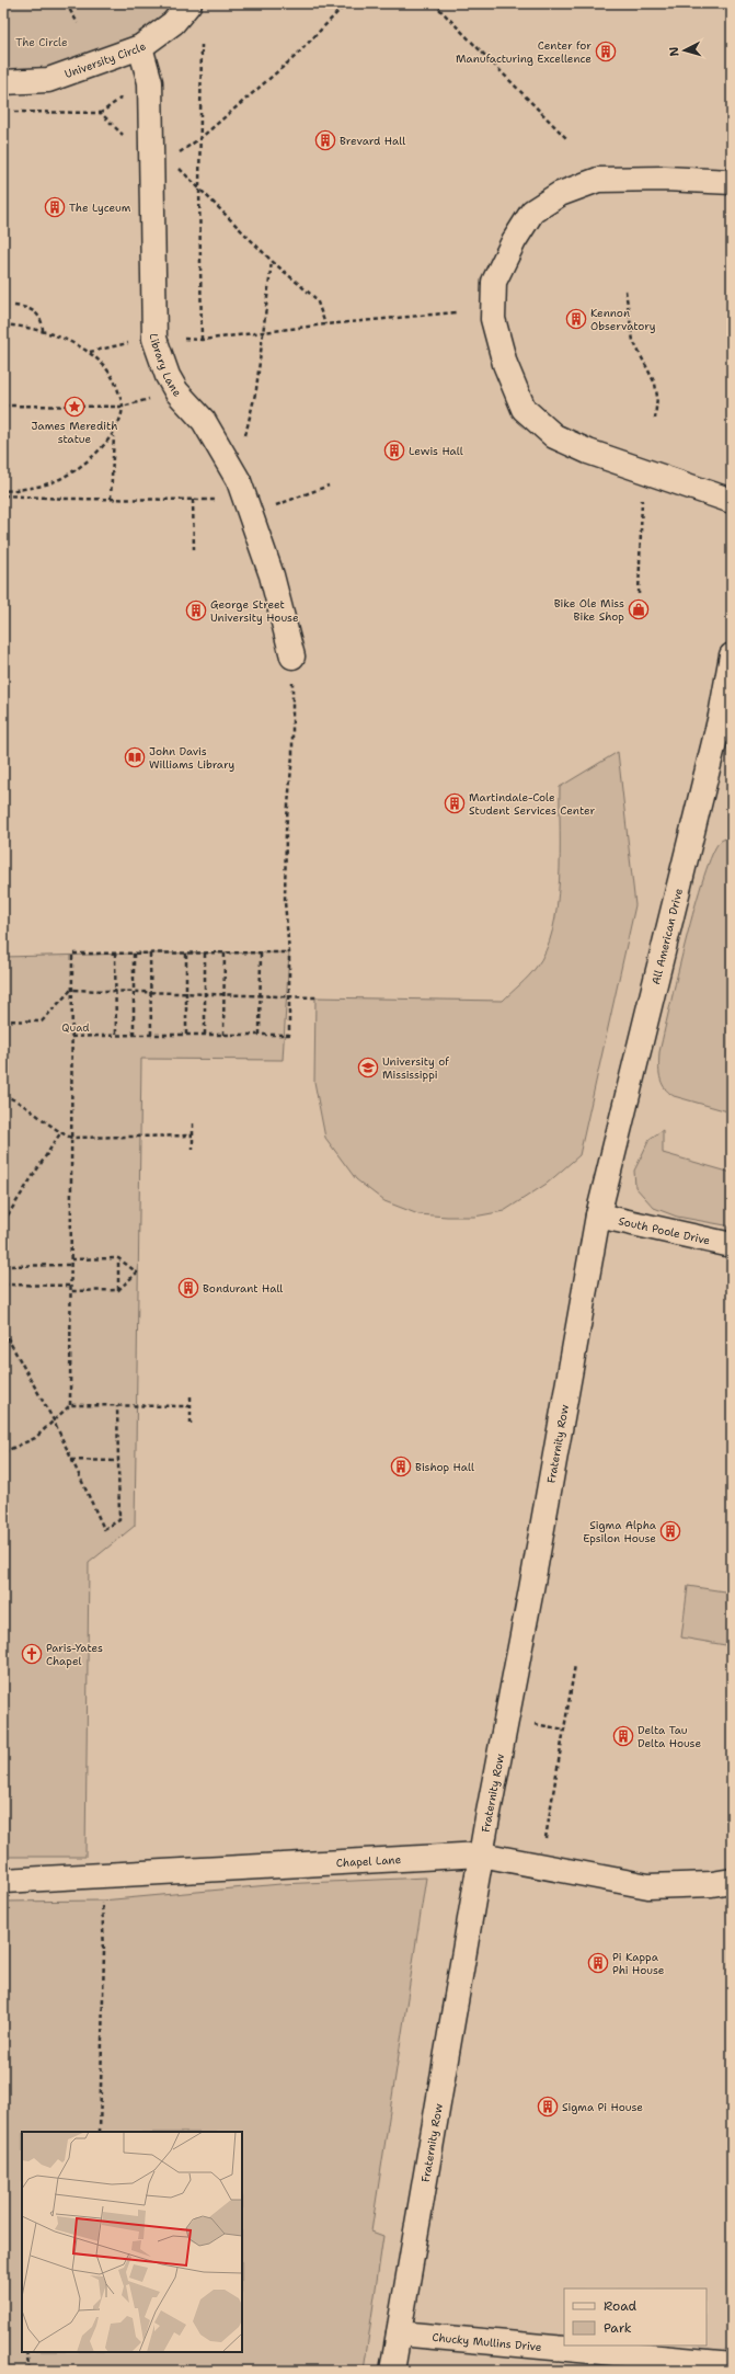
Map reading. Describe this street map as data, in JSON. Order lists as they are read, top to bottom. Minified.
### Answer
{"streets":{"street":["University Circle","Library Lane","All American Drive","South Poole Drive","Fraternity Row","Chapel Lane","Chucky Mullins Drive"]},"crossings":[["University Circle","Library Lane"],["All American Drive","South Poole Drive"],["All American Drive","Fraternity Row"],["South Poole Drive","Fraternity Row"],["Fraternity Row","Chapel Lane"],["Fraternity Row","Chucky Mullins Drive"]],"parks":["The Circle","Quad"],"places":{"building":["Center for Manufacturing Excellence","Brevard Hall","The Lyceum","Kennon Observatory","Lewis Hall","George Street University House","Martindale-Cole Student Services Center","Bondurant Hall","Bishop Hall","Sigma Alpha Epsilon House","Delta Tau Delta House","Pi Kappa Phi House","Sigma Pi House"],"place":["James Meredith statue"],"shop":["Bike Ole Miss Bike Shop"],"library":["John Davis Williams Library"],"school or university":["University of Mississippi"],"church":["Paris-Yates Chapel"]},"legend":["Road","Park"],"north":"left"}
